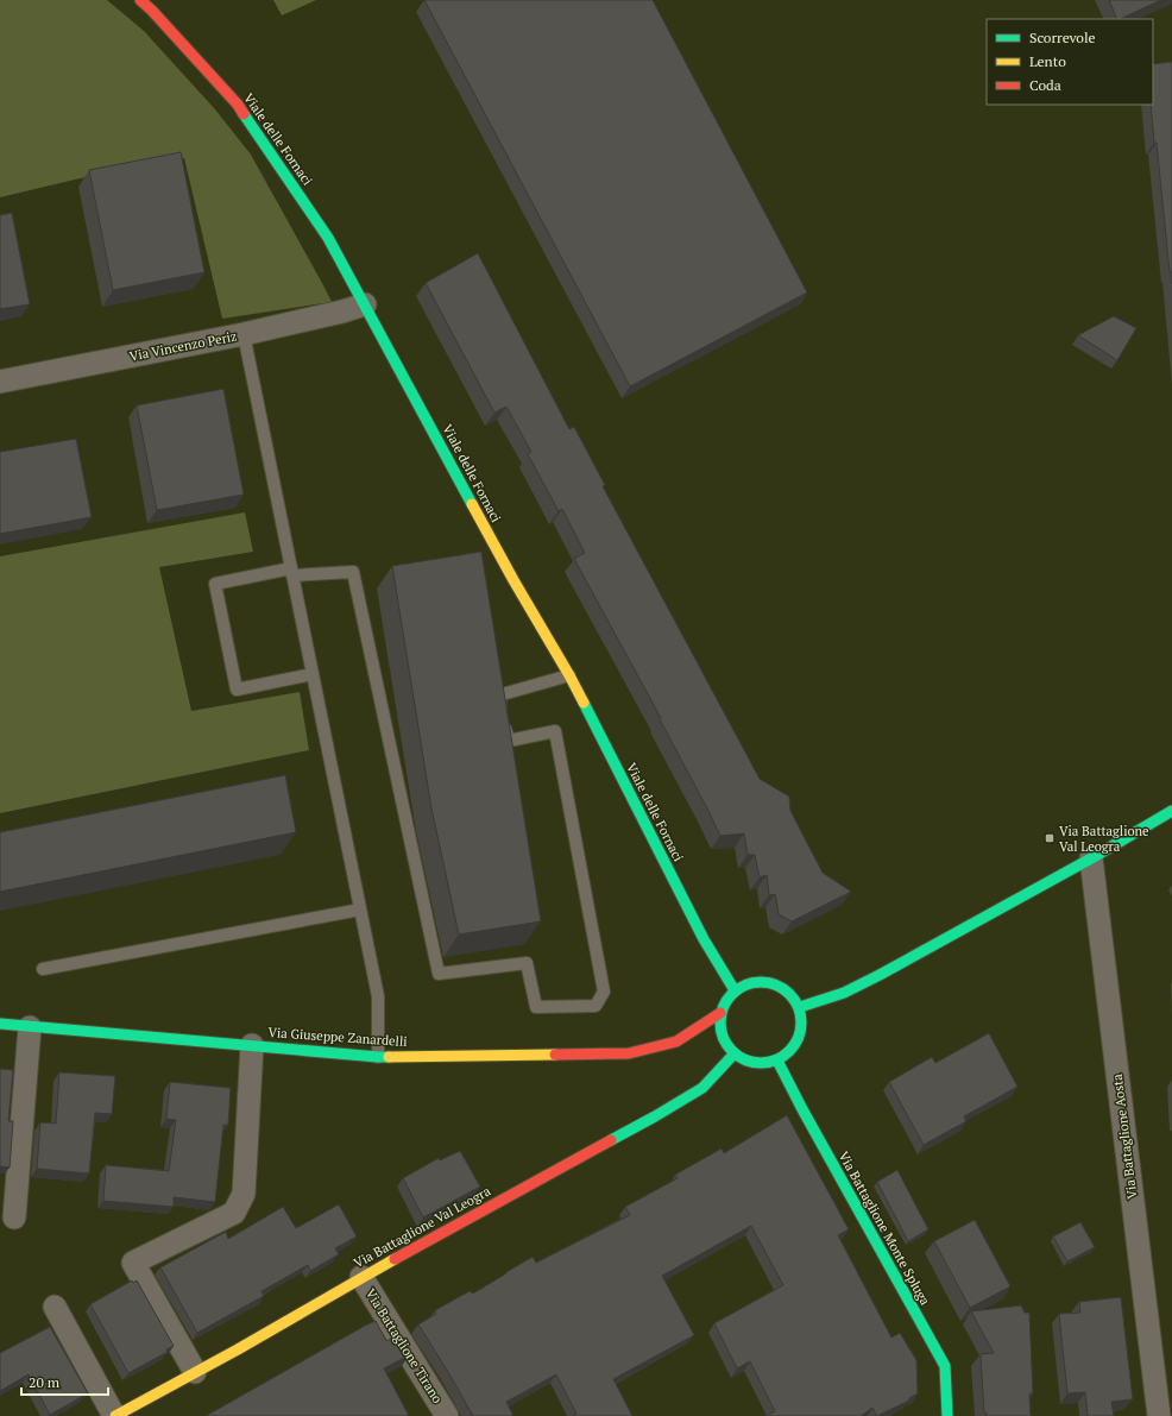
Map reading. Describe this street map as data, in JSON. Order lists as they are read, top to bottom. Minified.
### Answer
{"streets":{"street":["Viale delle Fornaci","Via Vincenzo Periz","Via Giuseppe Zanardelli","Via Battaglione Aosta","Via Battaglione Val Leogra","Via Battaglione Monte Spluga","Via Battaglione Tirano"]},"crossings":[["Viale delle Fornaci","Via Vincenzo Periz"],["Viale delle Fornaci","Via Giuseppe Zanardelli"],["Viale delle Fornaci","Via Battaglione Val Leogra"],["Viale delle Fornaci","Via Battaglione Monte Spluga"],["Via Giuseppe Zanardelli","Via Battaglione Val Leogra"],["Via Giuseppe Zanardelli","Via Battaglione Monte Spluga"],["Via Battaglione Val Leogra","Via Battaglione Monte Spluga"],["Via Battaglione Val Leogra","Via Battaglione Tirano"]],"places":{"transit":["Via Battaglione Val Leogra"]},"legend":["Scorrevole","Lento","Coda"],"scale_bar":"20 m"}
